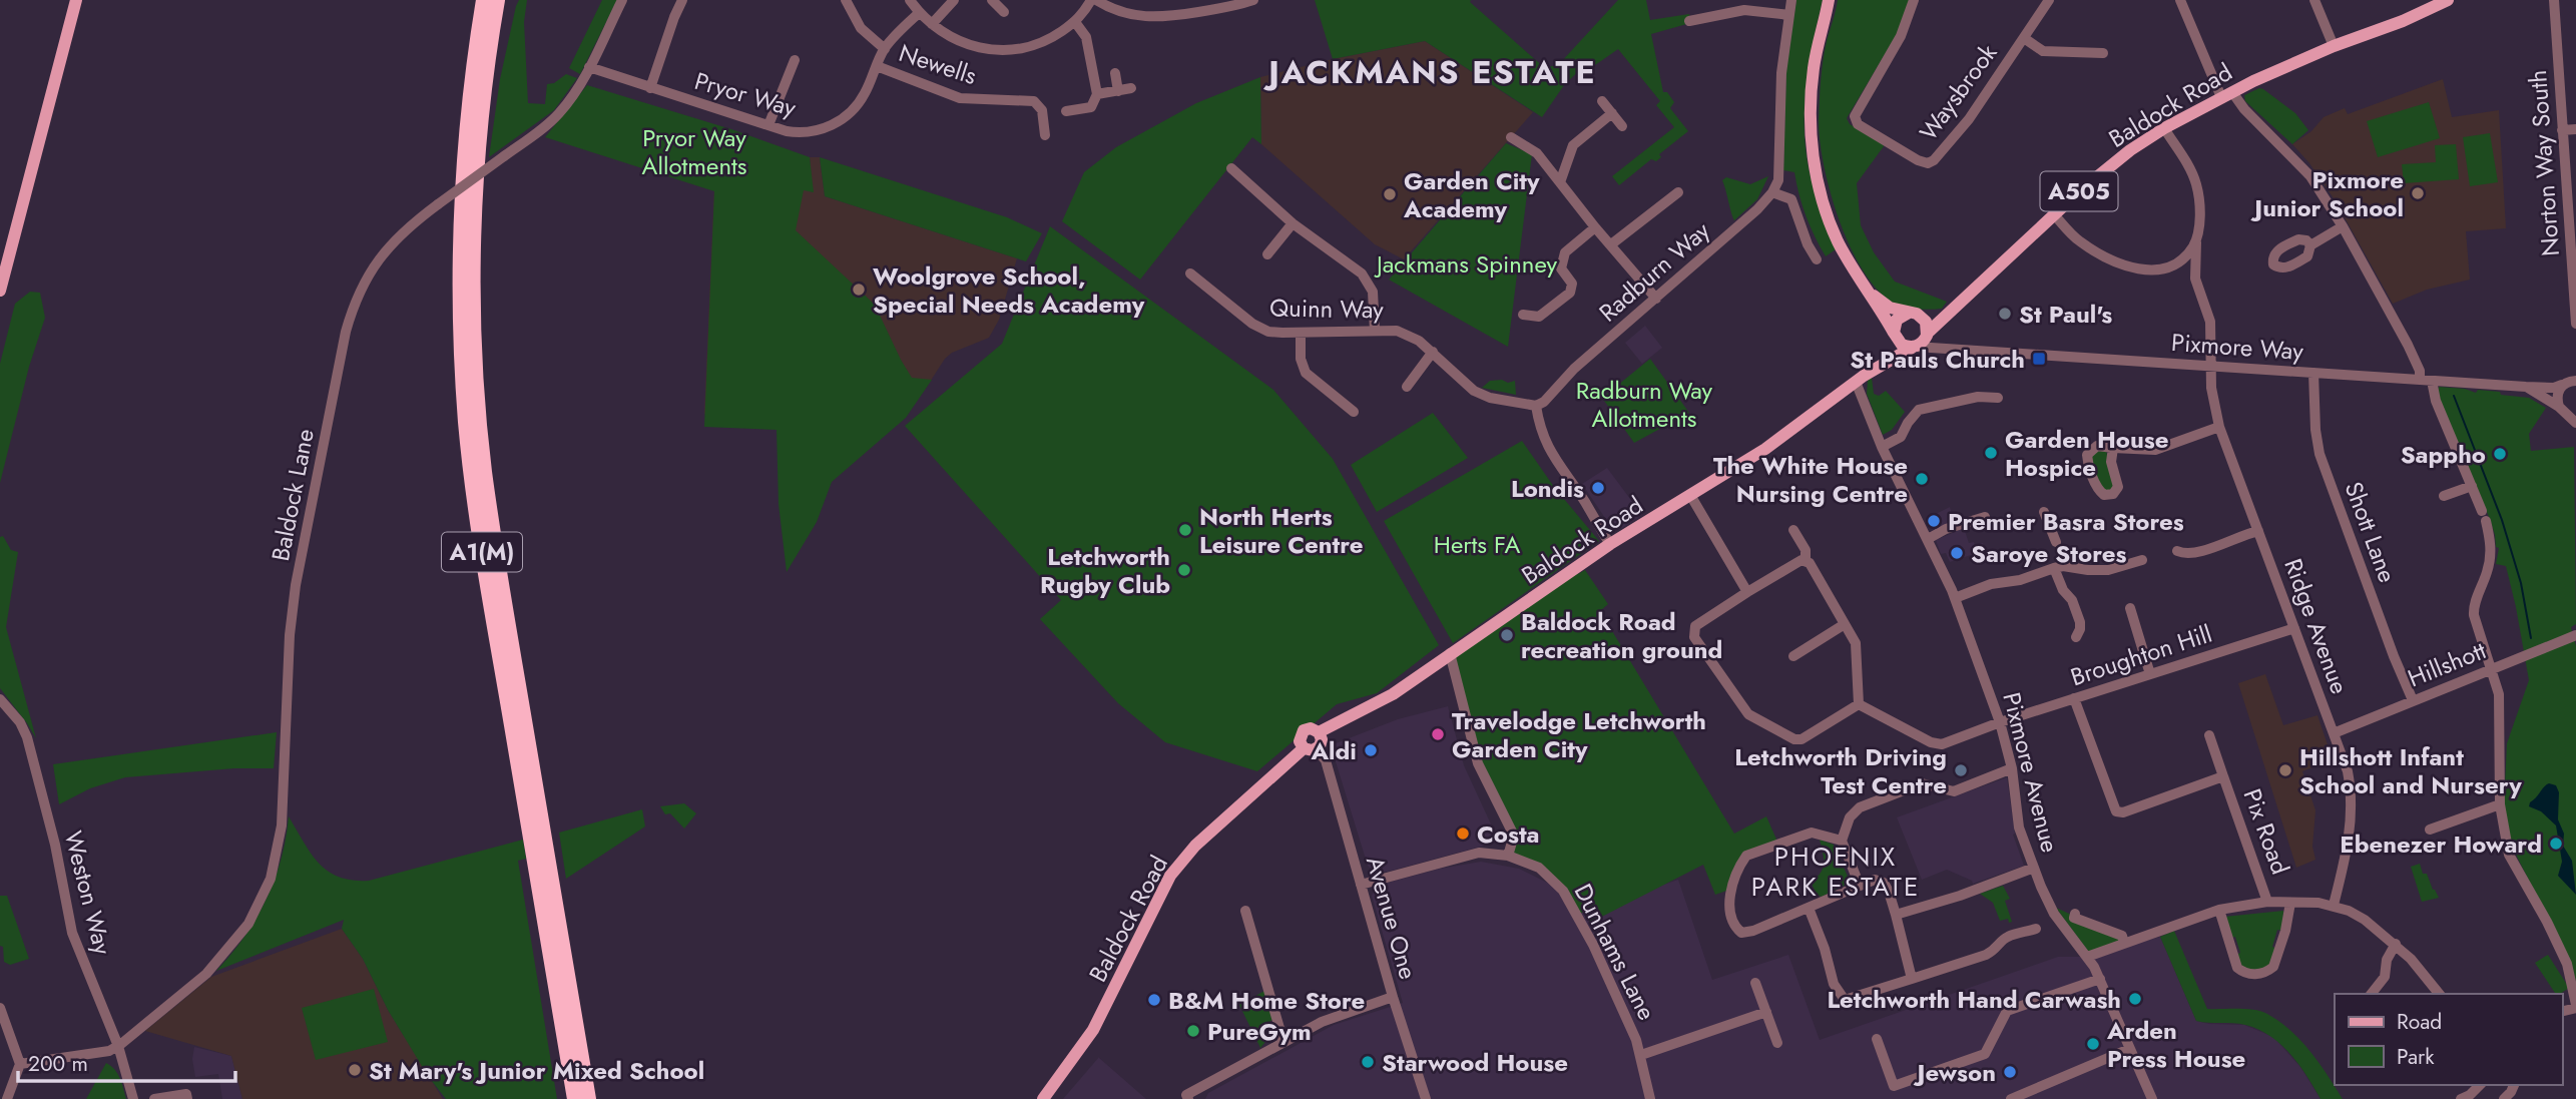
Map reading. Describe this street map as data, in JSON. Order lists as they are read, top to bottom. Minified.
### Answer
{"streets":{"highway":["A1(M)"],"main road":["Baldock Road","A505"],"street":["Newells","Waysbrook","Pryor Way","Norton Way South","Radburn Way","Quinn Way","Pixmore Way","Baldock Lane","Shott Lane","Ridge Avenue","Broughton Hill","Hillshott","Pixmore Avenue","Pix Road","Weston Way","Avenue One","Dunhams Lane"]},"crossings":[["Newells","Pryor Way"],["Pryor Way","Baldock Lane"],["Baldock Road","Pixmore Way"],["Baldock Road","Pixmore Avenue"],["Baldock Road","Avenue One"],["Radburn Way","Quinn Way"],["Pixmore Way","Shott Lane"],["Pixmore Way","Ridge Avenue"],["Baldock Lane","Weston Way"],["Shott Lane","Hillshott"],["Ridge Avenue","Broughton Hill"],["Ridge Avenue","Hillshott"],["Broughton Hill","Pixmore Avenue"],["Broughton Hill","Pix Road"],["Avenue One","Dunhams Lane"]],"districts":["JACKMANS ESTATE","PHOENIX PARK ESTATE"],"parks":["Pryor Way Allotments","Jackmans Spinney","Radburn Way Allotments","Herts FA"],"places":{"other":["Pixmore Junior School","Garden City Academy","Woolgrove School, Special Needs Academy","St Paul's","Garden House Hospice","Sappho","The White House Nursing Centre","Londis","Premier Basra Stores","North Herts Leisure Centre","Saroye Stores","Letchworth Rugby Club","Baldock Road recreation ground","Travelodge Letchworth Garden City","Aldi","Letchworth Driving Test Centre","Hillshott Infant School and Nursery","Costa","Ebenezer Howard","Letchworth Hand Carwash","B&M Home Store","PureGym","Arden Press House","Starwood House","St Mary's Junior Mixed School","Jewson"],"transit":["St Pauls Church"]},"legend":["Road","Park"],"scale_bar":"200 m"}
